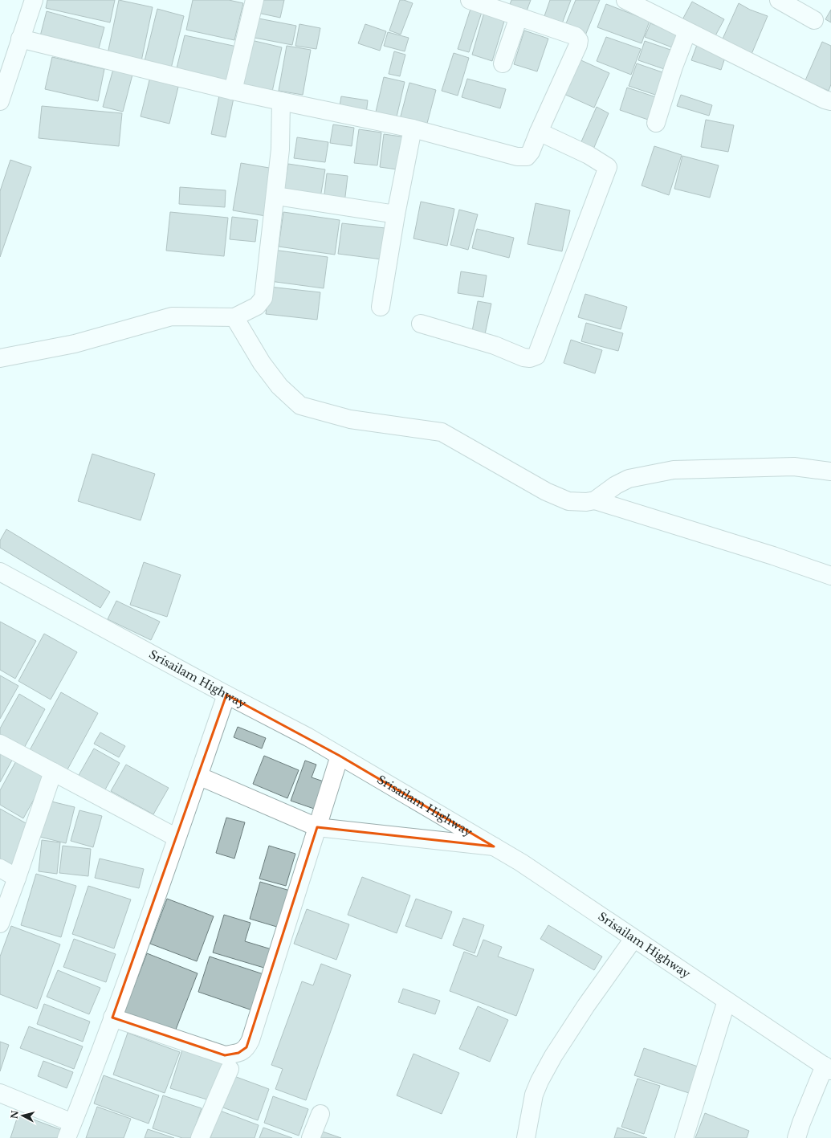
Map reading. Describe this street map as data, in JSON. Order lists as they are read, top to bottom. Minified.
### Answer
{"streets":{"main road":["Srisailam Highway"]},"north":"left"}
